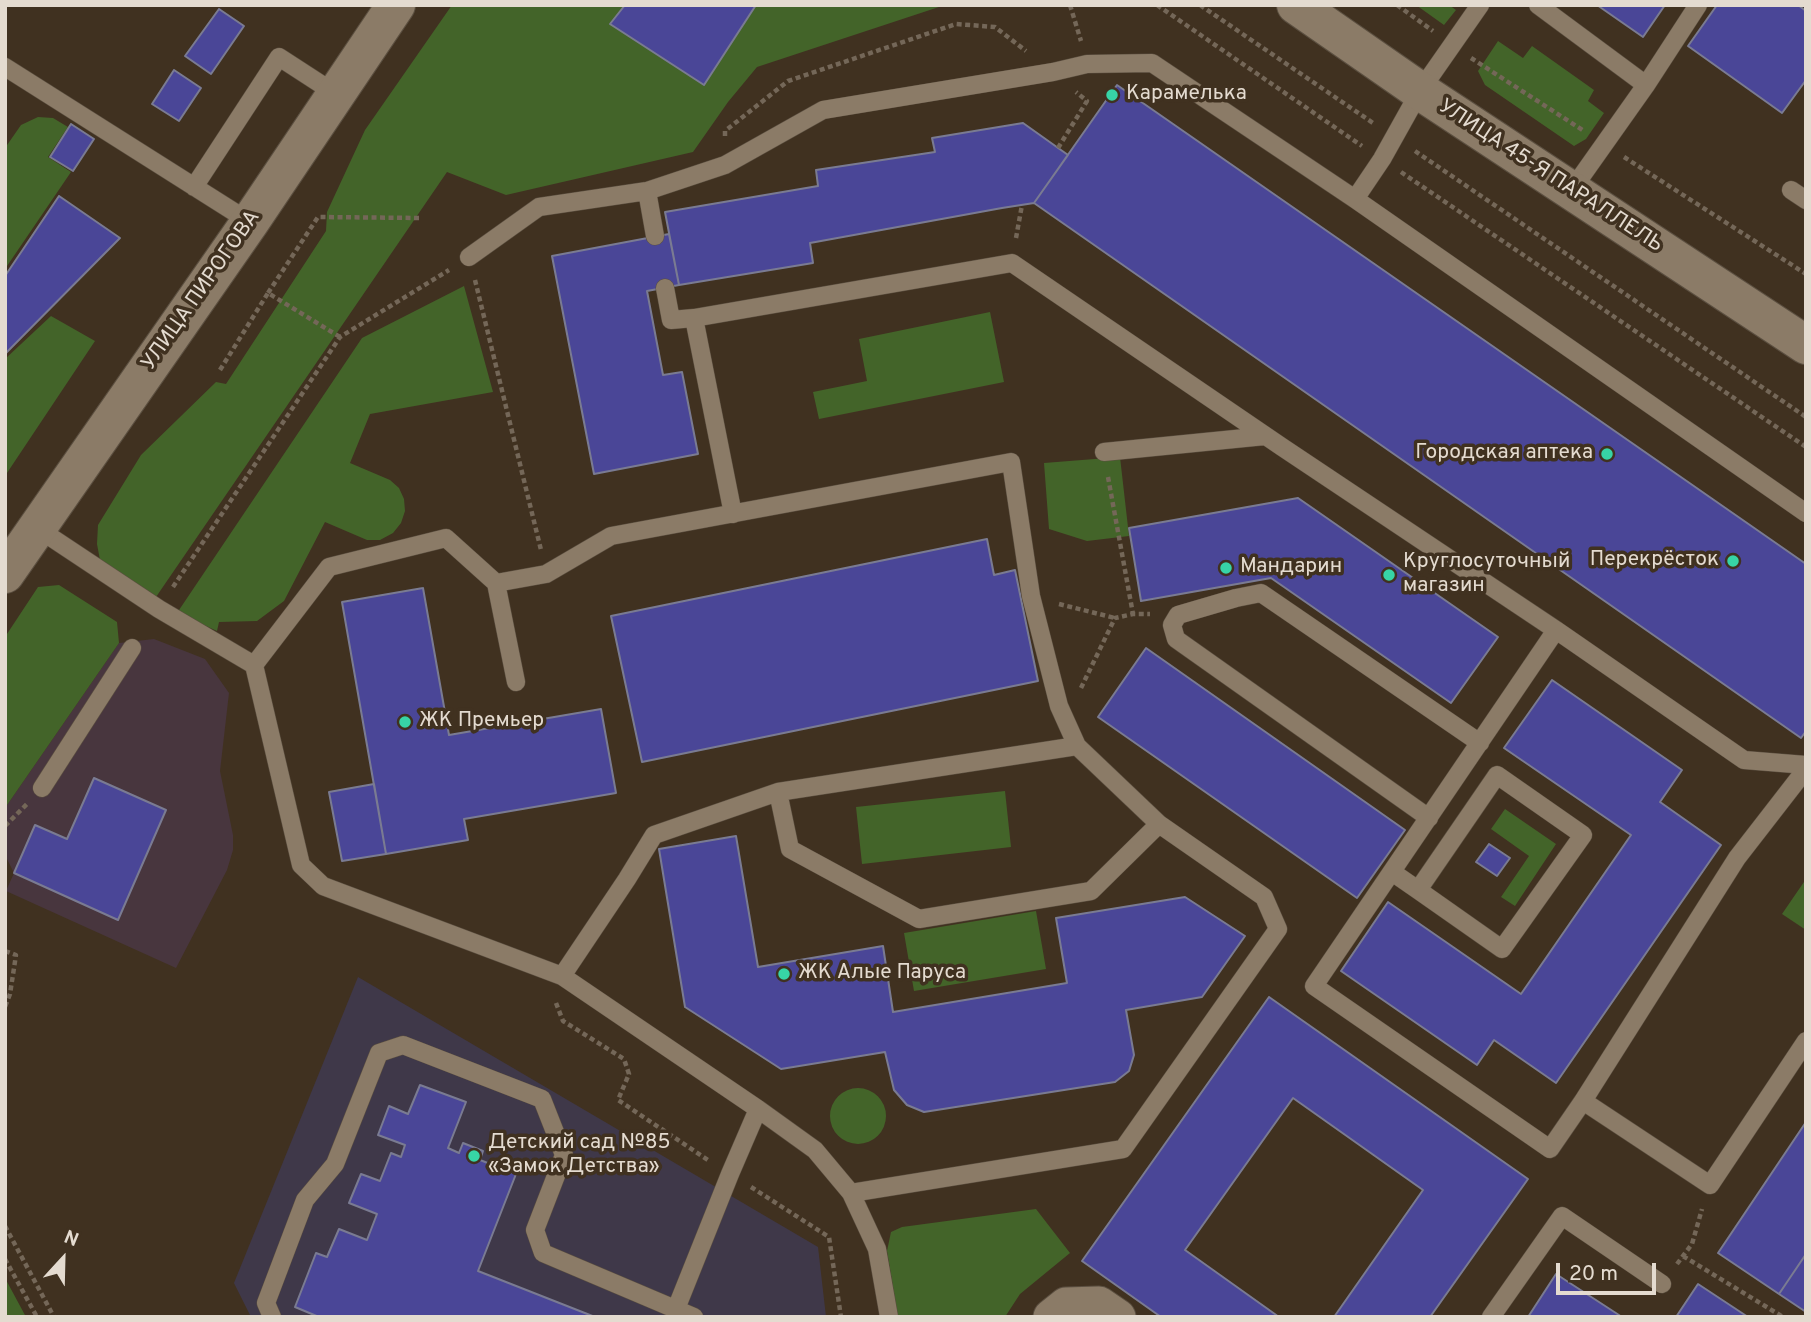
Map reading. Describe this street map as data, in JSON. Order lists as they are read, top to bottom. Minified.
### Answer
{"streets":{"main road":["УЛИЦА 45-Я ПАРАЛЛЕЛЬ","УЛИЦА ПИРОГОВА"]},"places":["Карамелька","Городская аптека","Перекрёсток","Мандарин","Круглосуточный магазин","ЖК Премьер","ЖК Алые Паруса","Детский сад №85 «Замок Детства»"],"scale_bar":"20 m","north":"top"}
